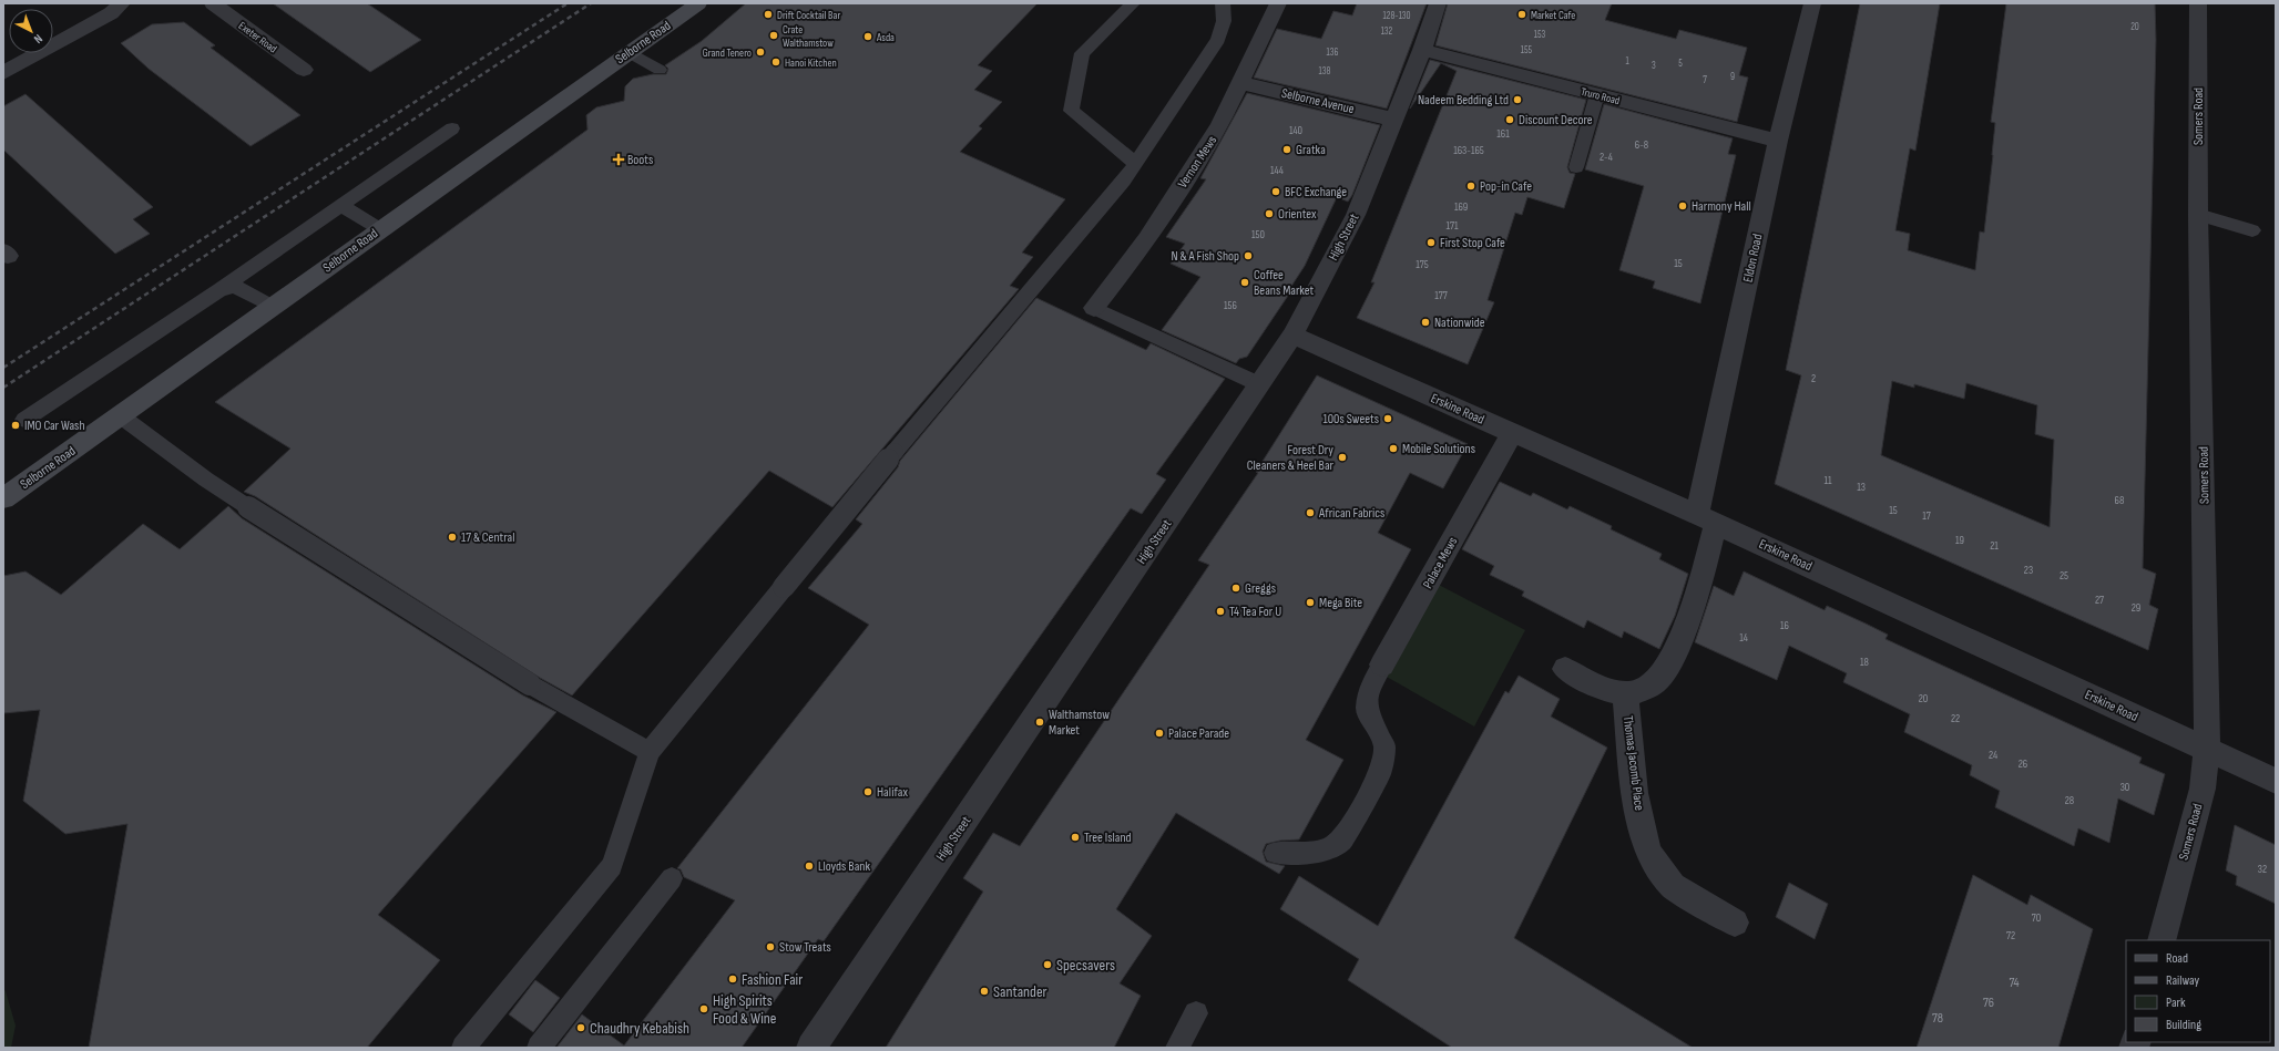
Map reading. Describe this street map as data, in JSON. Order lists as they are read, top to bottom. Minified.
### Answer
{"streets":{"street":["Exeter Road","Selborne Road","Truro Road","Selborne Avenue","Somers Road","Vernon Mews","High Street","Eldon Road","Erskine Road","Palace Mews","Thomas Jacomb Place"]},"crossings":[["Truro Road","High Street"],["Truro Road","Eldon Road"],["Selborne Avenue","Vernon Mews"],["Selborne Avenue","High Street"],["Somers Road","Erskine Road"],["High Street","Erskine Road"],["Eldon Road","Erskine Road"],["Erskine Road","Palace Mews"]],"places":{"other":["Drift Cocktail Bar","Market Cafe","Crate Walthamstow","Asda","Grand Tenero","Hanoi Kitchen","Nadeem Bedding Ltd","Discount Decore","Gratka","Pop-in Cafe","BFC Exchange","Harmony Hall","Orientex","First Stop Cafe","N & A Fish Shop","Coffee Beans Market","Nationwide","100s Sweets","IMO Car Wash","Mobile Solutions","Forest Dry Cleaners & Heel Bar","African Fabrics","17 & Central","Greggs","Mega Bite","T4 Tea For U","Walthamstow Market","Palace Parade","Halifax","Tree Island","Lloyds Bank","Stow Treats","Specsavers","Fashion Fair","Santander","High Spirits Food & Wine","Chaudhry Kebabish"],"health":["Boots"]},"house_numbers":["128-130","20","132","153","155","136","1","5","3","138","9","7","140","161","6-8","163-165","2-4","144","169","171","150","15","175","177","156","2","11","13","68","15","17","19","21","23","25","27","29","16","14","18","20","22","24","26","30","28","32","70","72","74","76","78"],"legend":["Road","Railway","Park","Building"],"north":"bottom right"}
